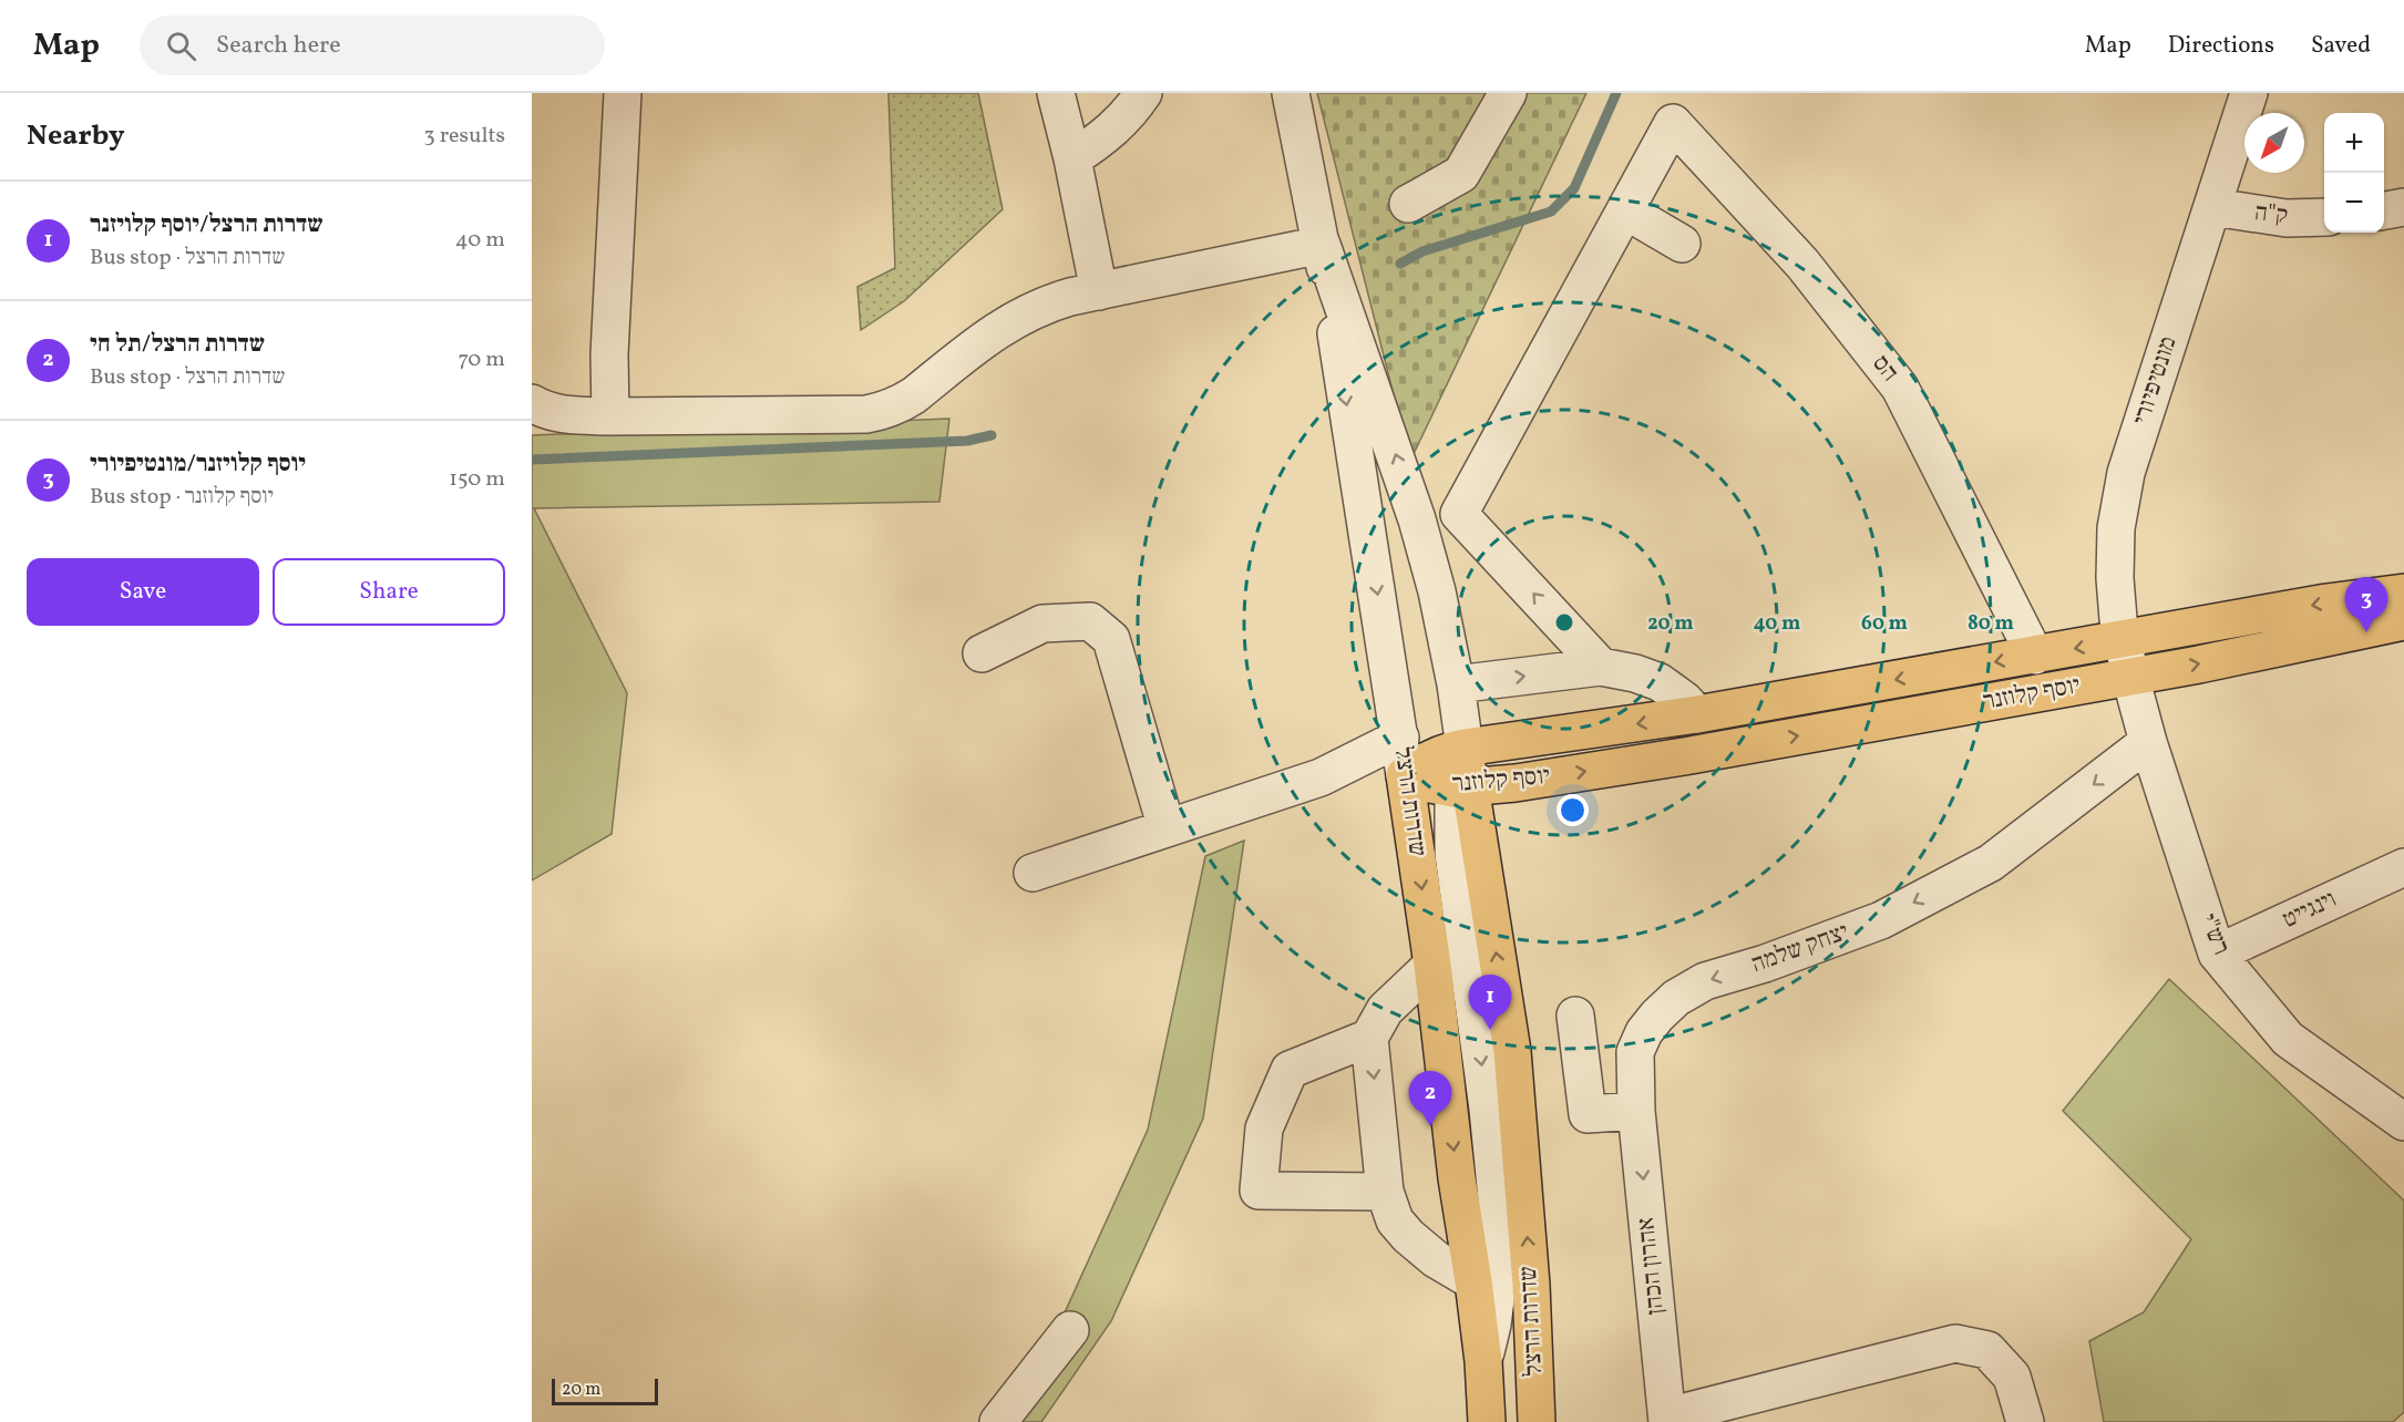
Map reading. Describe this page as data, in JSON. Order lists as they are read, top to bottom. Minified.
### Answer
{"streets":{"main road":["יוסף קלוזנר","שדרות הרצל"],"street":["ק\"ה","הס","מונטיפיורי","וינגייט","רש\"י","יצחק שלמה","אהרון הכהן"]},"crossings":[["ק\"ה","מונטיפיורי"],["הס","יוסף קלוזנר"],["מונטיפיורי","יוסף קלוזנר"],["מונטיפיורי","רש\"י"],["יוסף קלוזנר","שדרות הרצל"],["יוסף קלוזנר","רש\"י"],["וינגייט","רש\"י"],["רש\"י","יצחק שלמה"],["יצחק שלמה","אהרון הכהן"]],"one_way":["יצחק שלמה","אהרון הכהן"],"scale_bar":"20 m","north":"bottom left","page":{"header":"Map","search":"Search here","nav":["Map","Directions","Saved"],"heading":["Nearby","3 results"],"map_buttons":["+","−"],"list":[{"mark":"1","name":"שדרות הרצל/יוסף קלויזנר","note":"Bus stop · שדרות הרצל","value":"40 m"},{"mark":"2","name":"שדרות הרצל/תל חי","note":"Bus stop · שדרות הרצל","value":"70 m"},{"mark":"3","name":"יוסף קלויזנר/מונטיפיורי","note":"Bus stop · יוסף קלוזנר","value":"150 m"}],"buttons":["Save","Share"],"pins":["3","1","2"],"scale":"20 m"},"rings":["20 m","40 m","60 m","80 m"]}
